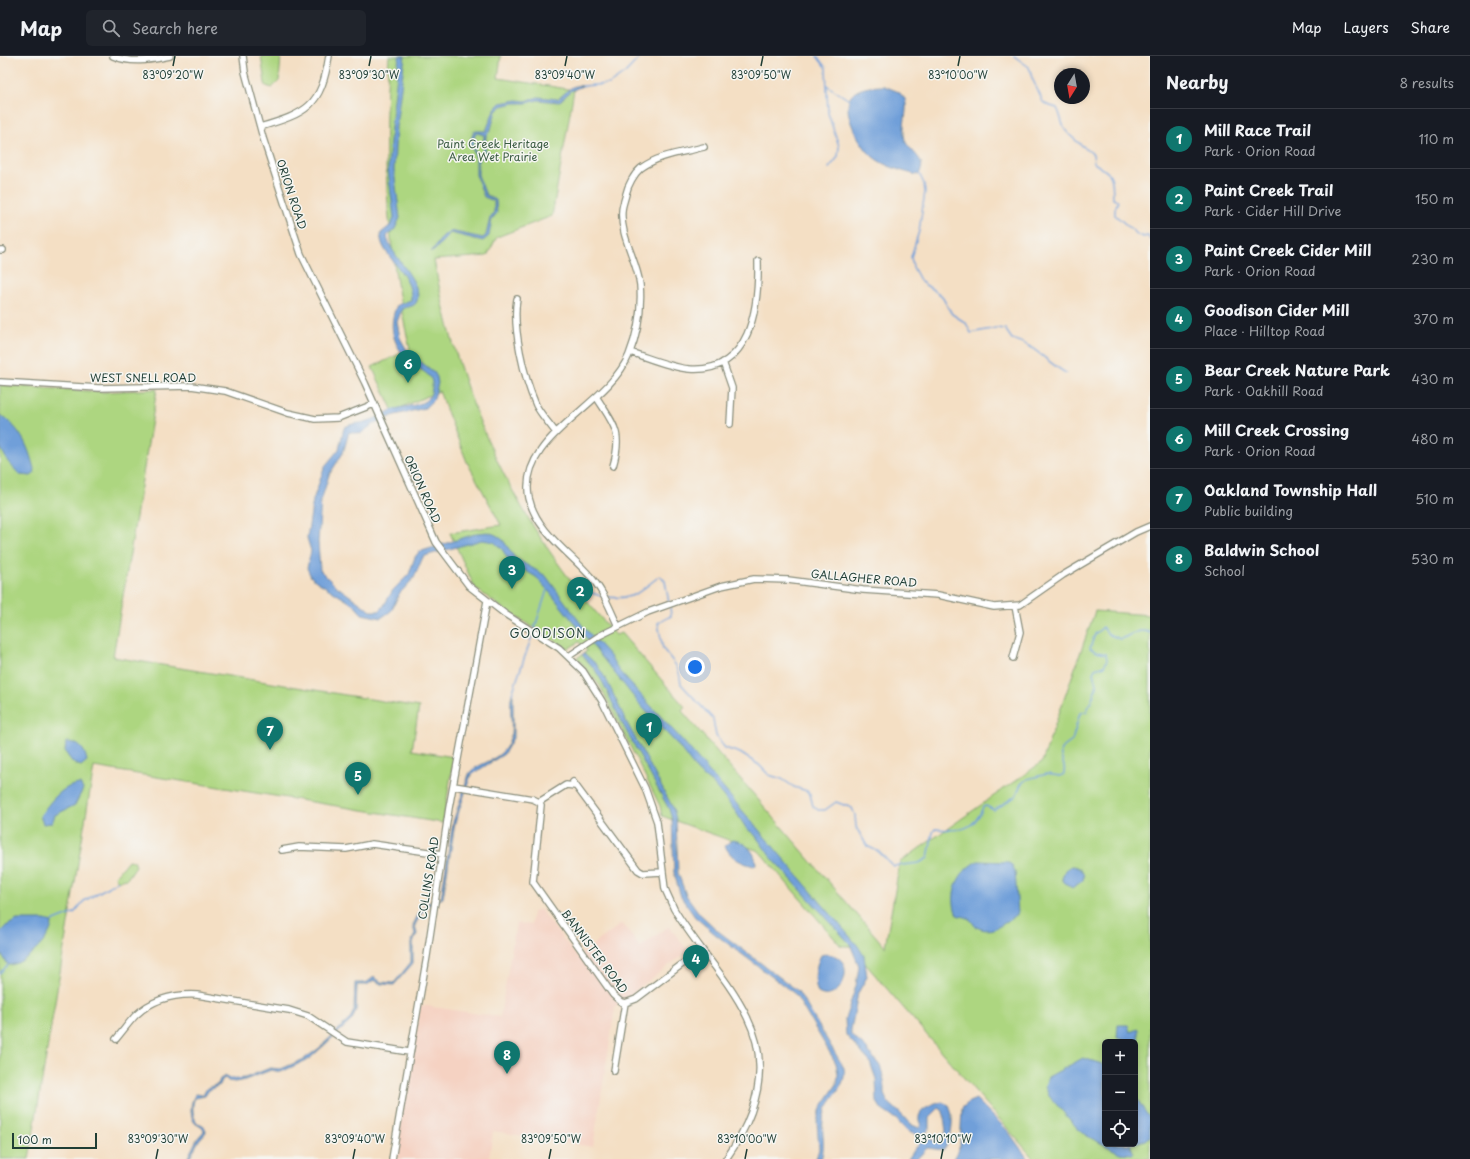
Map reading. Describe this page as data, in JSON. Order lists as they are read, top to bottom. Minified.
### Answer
{"streets":{"street":["ORION ROAD","WEST SNELL ROAD","GALLAGHER ROAD","COLLINS ROAD","BANNISTER ROAD"]},"crossings":[["ORION ROAD","WEST SNELL ROAD"],["ORION ROAD","GALLAGHER ROAD"],["ORION ROAD","COLLINS ROAD"]],"districts":["GOODISON"],"parks":["Paint Creek Heritage Area Wet Prairie"],"scale_bar":"100 m","north":"bottom","page":{"header":"Map","search":"Search here","nav":["Map","Layers","Share"],"heading":["Nearby","8 results"],"list":[{"mark":"1","name":"Mill Race Trail","note":"Park · Orion Road","value":"110 m"},{"mark":"2","name":"Paint Creek Trail","note":"Park · Cider Hill Drive","value":"150 m"},{"mark":"3","name":"Paint Creek Cider Mill","note":"Park · Orion Road","value":"230 m"},{"mark":"4","name":"Goodison Cider Mill","note":"Place · Hilltop Road","value":"370 m"},{"mark":"5","name":"Bear Creek Nature Park","note":"Park · Oakhill Road","value":"430 m"},{"mark":"6","name":"Mill Creek Crossing","note":"Park · Orion Road","value":"480 m"},{"mark":"7","name":"Oakland Township Hall","note":"Public building","value":"510 m"},{"mark":"8","name":"Baldwin School","note":"School","value":"530 m"}],"pins":["6","3","2","1","7","5","4","8"],"map_buttons":["+","−"],"scale":"100 m"},"coordinates":["83°09'20\"W","83°09'30\"W","83°09'40\"W","83°09'50\"W","83°10'00\"W","83°10'10\"W"]}
